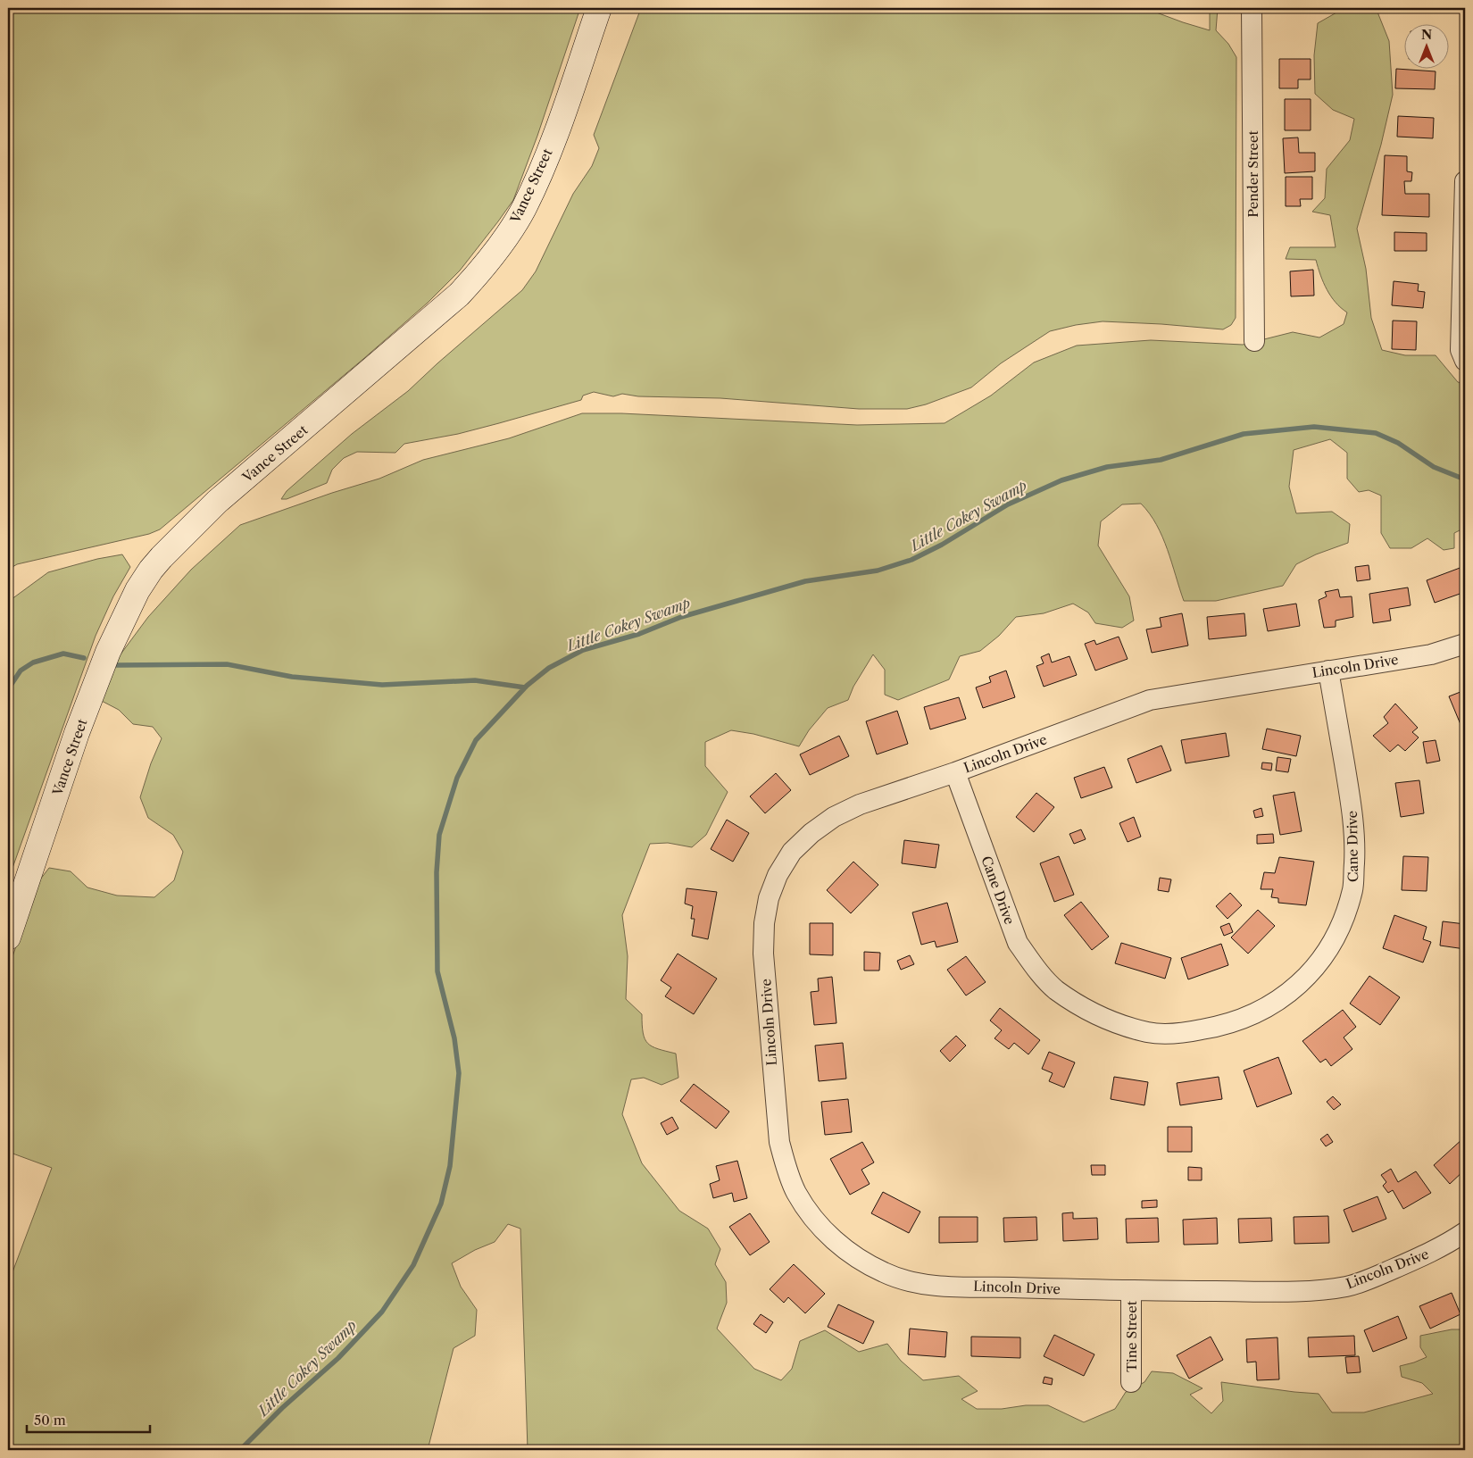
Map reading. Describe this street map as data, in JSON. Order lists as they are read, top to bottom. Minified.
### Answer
{"streets":{"street":["Pender Street","Vance Street","Lincoln Drive","Cane Drive","Tine Street"]},"crossings":[["Lincoln Drive","Cane Drive"],["Lincoln Drive","Tine Street"]],"water":["Little Cokey Swamp"],"scale_bar":"50 m","north":"top"}
